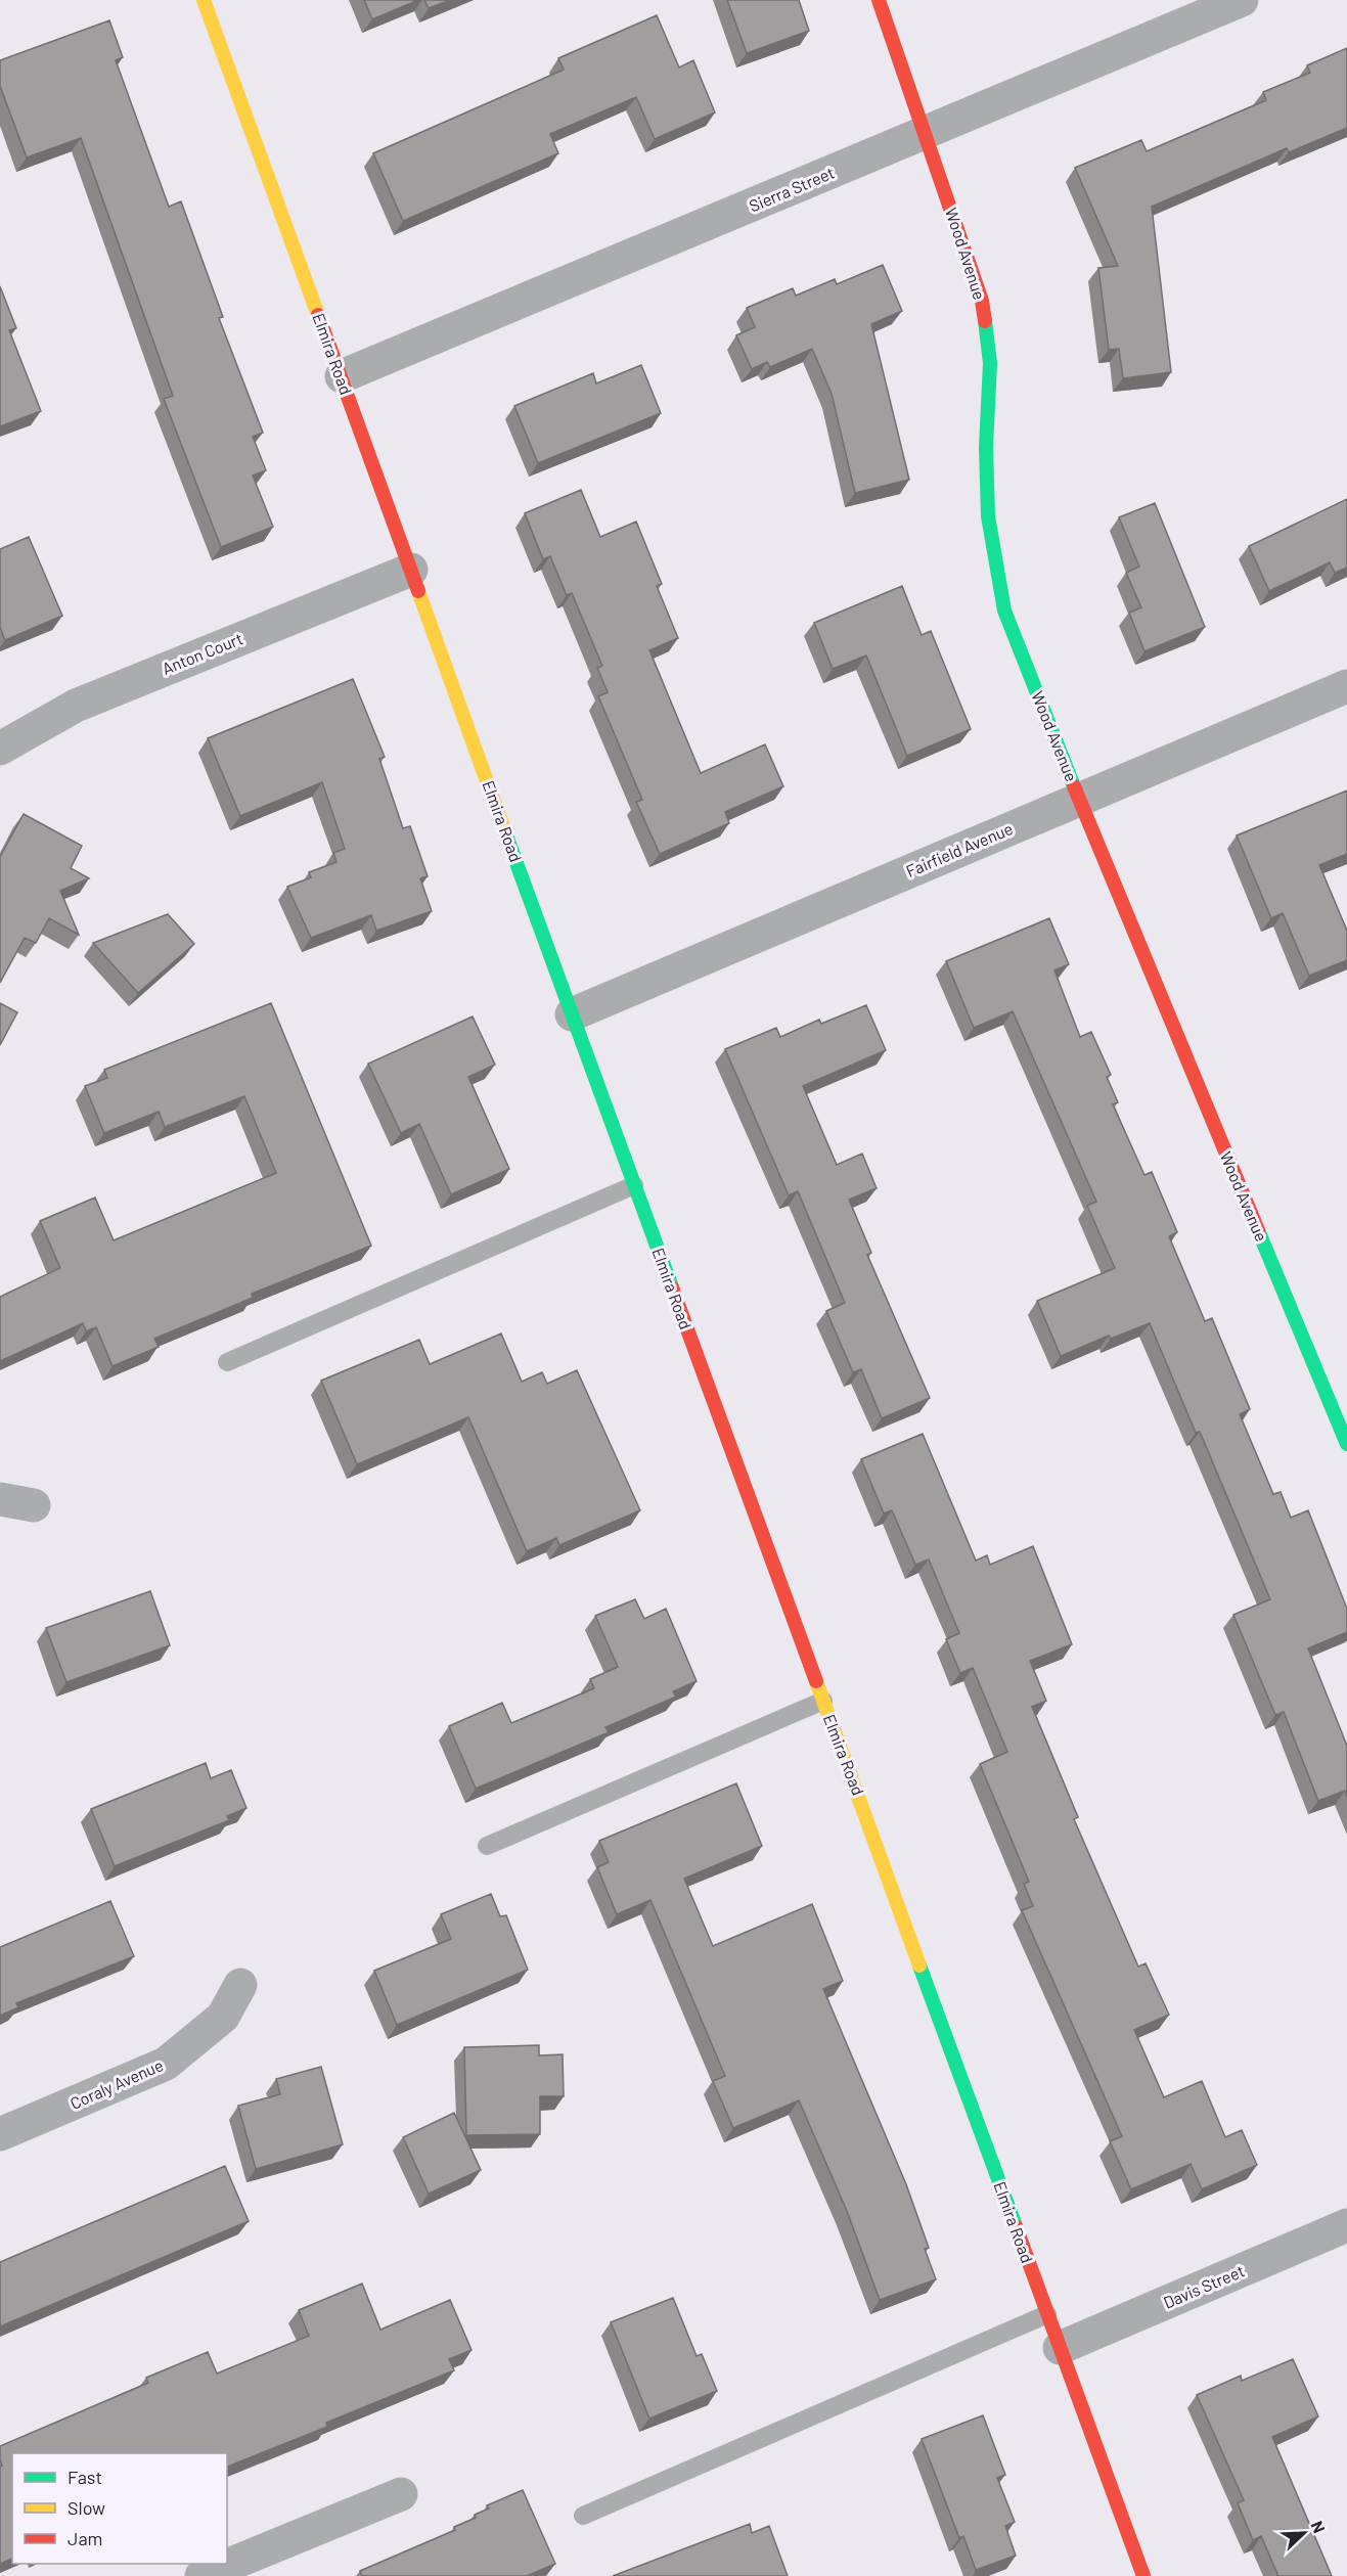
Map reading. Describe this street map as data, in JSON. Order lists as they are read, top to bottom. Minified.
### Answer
{"streets":{"street":["Sierra Street","Wood Avenue","Elmira Road","Anton Court","Fairfield Avenue","Coraly Avenue","Davis Street"]},"crossings":[["Sierra Street","Wood Avenue"],["Sierra Street","Elmira Road"],["Wood Avenue","Fairfield Avenue"],["Elmira Road","Anton Court"],["Elmira Road","Fairfield Avenue"],["Elmira Road","Davis Street"]],"legend":["Fast","Slow","Jam"],"north":"top right"}
